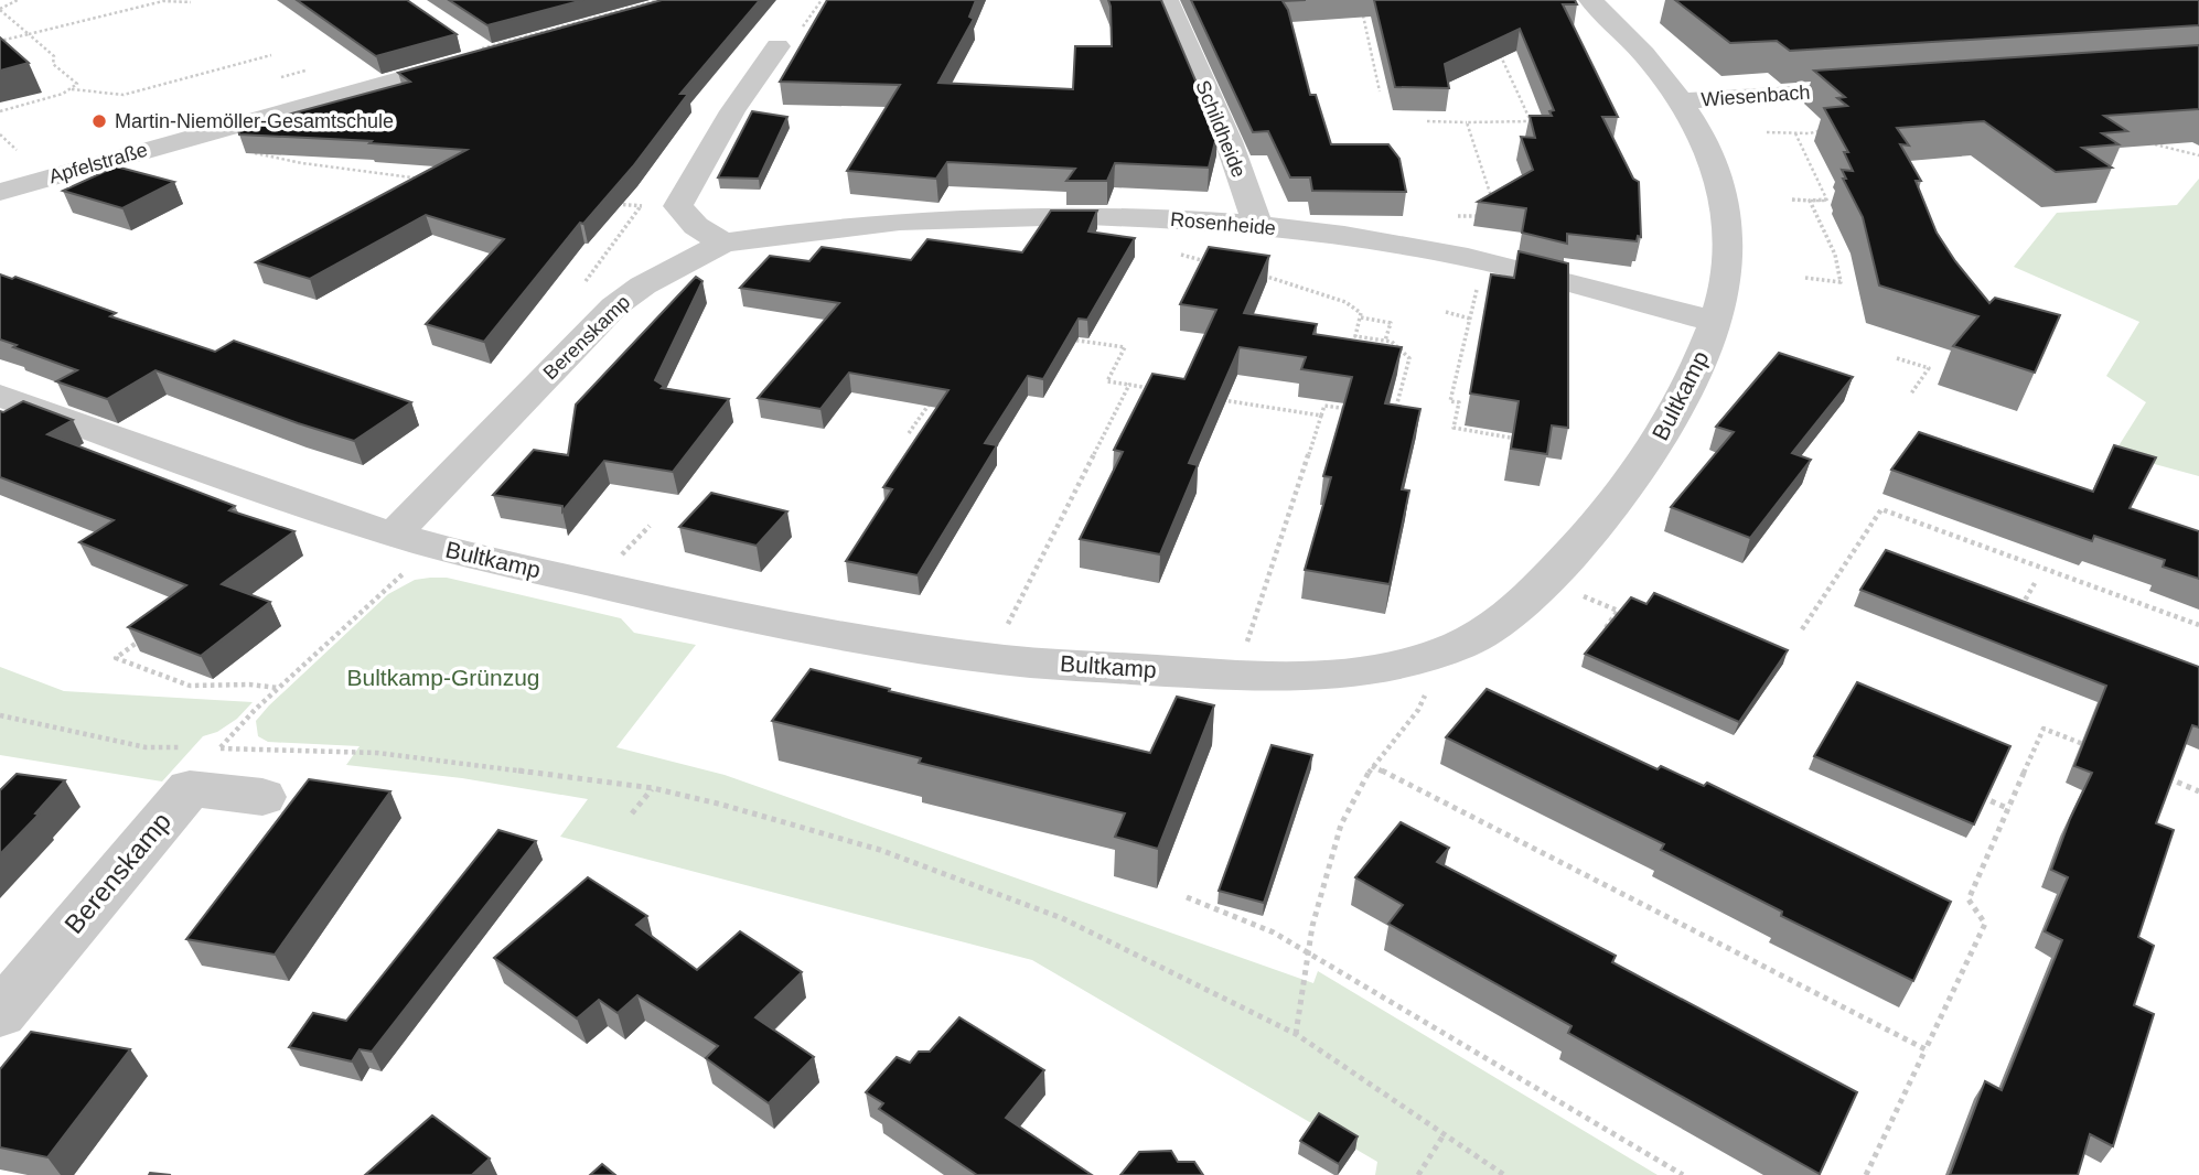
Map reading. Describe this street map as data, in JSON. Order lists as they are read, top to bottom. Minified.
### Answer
{"streets":{"street":["Wiesenbach","Schildheide","Apfelstraße","Rosenheide","Berenskamp","Bultkamp"]},"crossings":[["Wiesenbach","Bultkamp"],["Schildheide","Rosenheide"],["Rosenheide","Berenskamp"],["Rosenheide","Bultkamp"],["Berenskamp","Bultkamp"]],"parks":["Bultkamp-Grünzug"],"places":["Martin-Niemöller-Gesamtschule"]}
